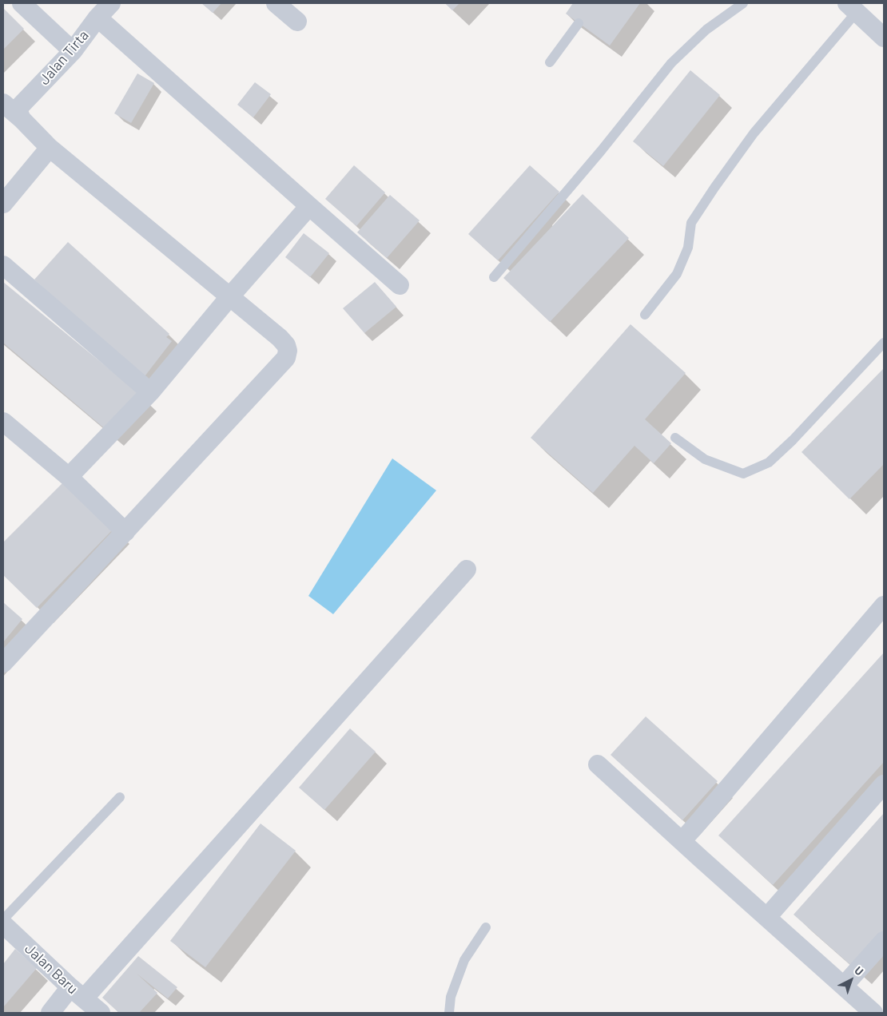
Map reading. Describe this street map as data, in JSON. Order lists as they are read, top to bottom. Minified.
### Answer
{"streets":{"street":["Jalan Tirta","Jalan Baru"]},"north":"top right"}
